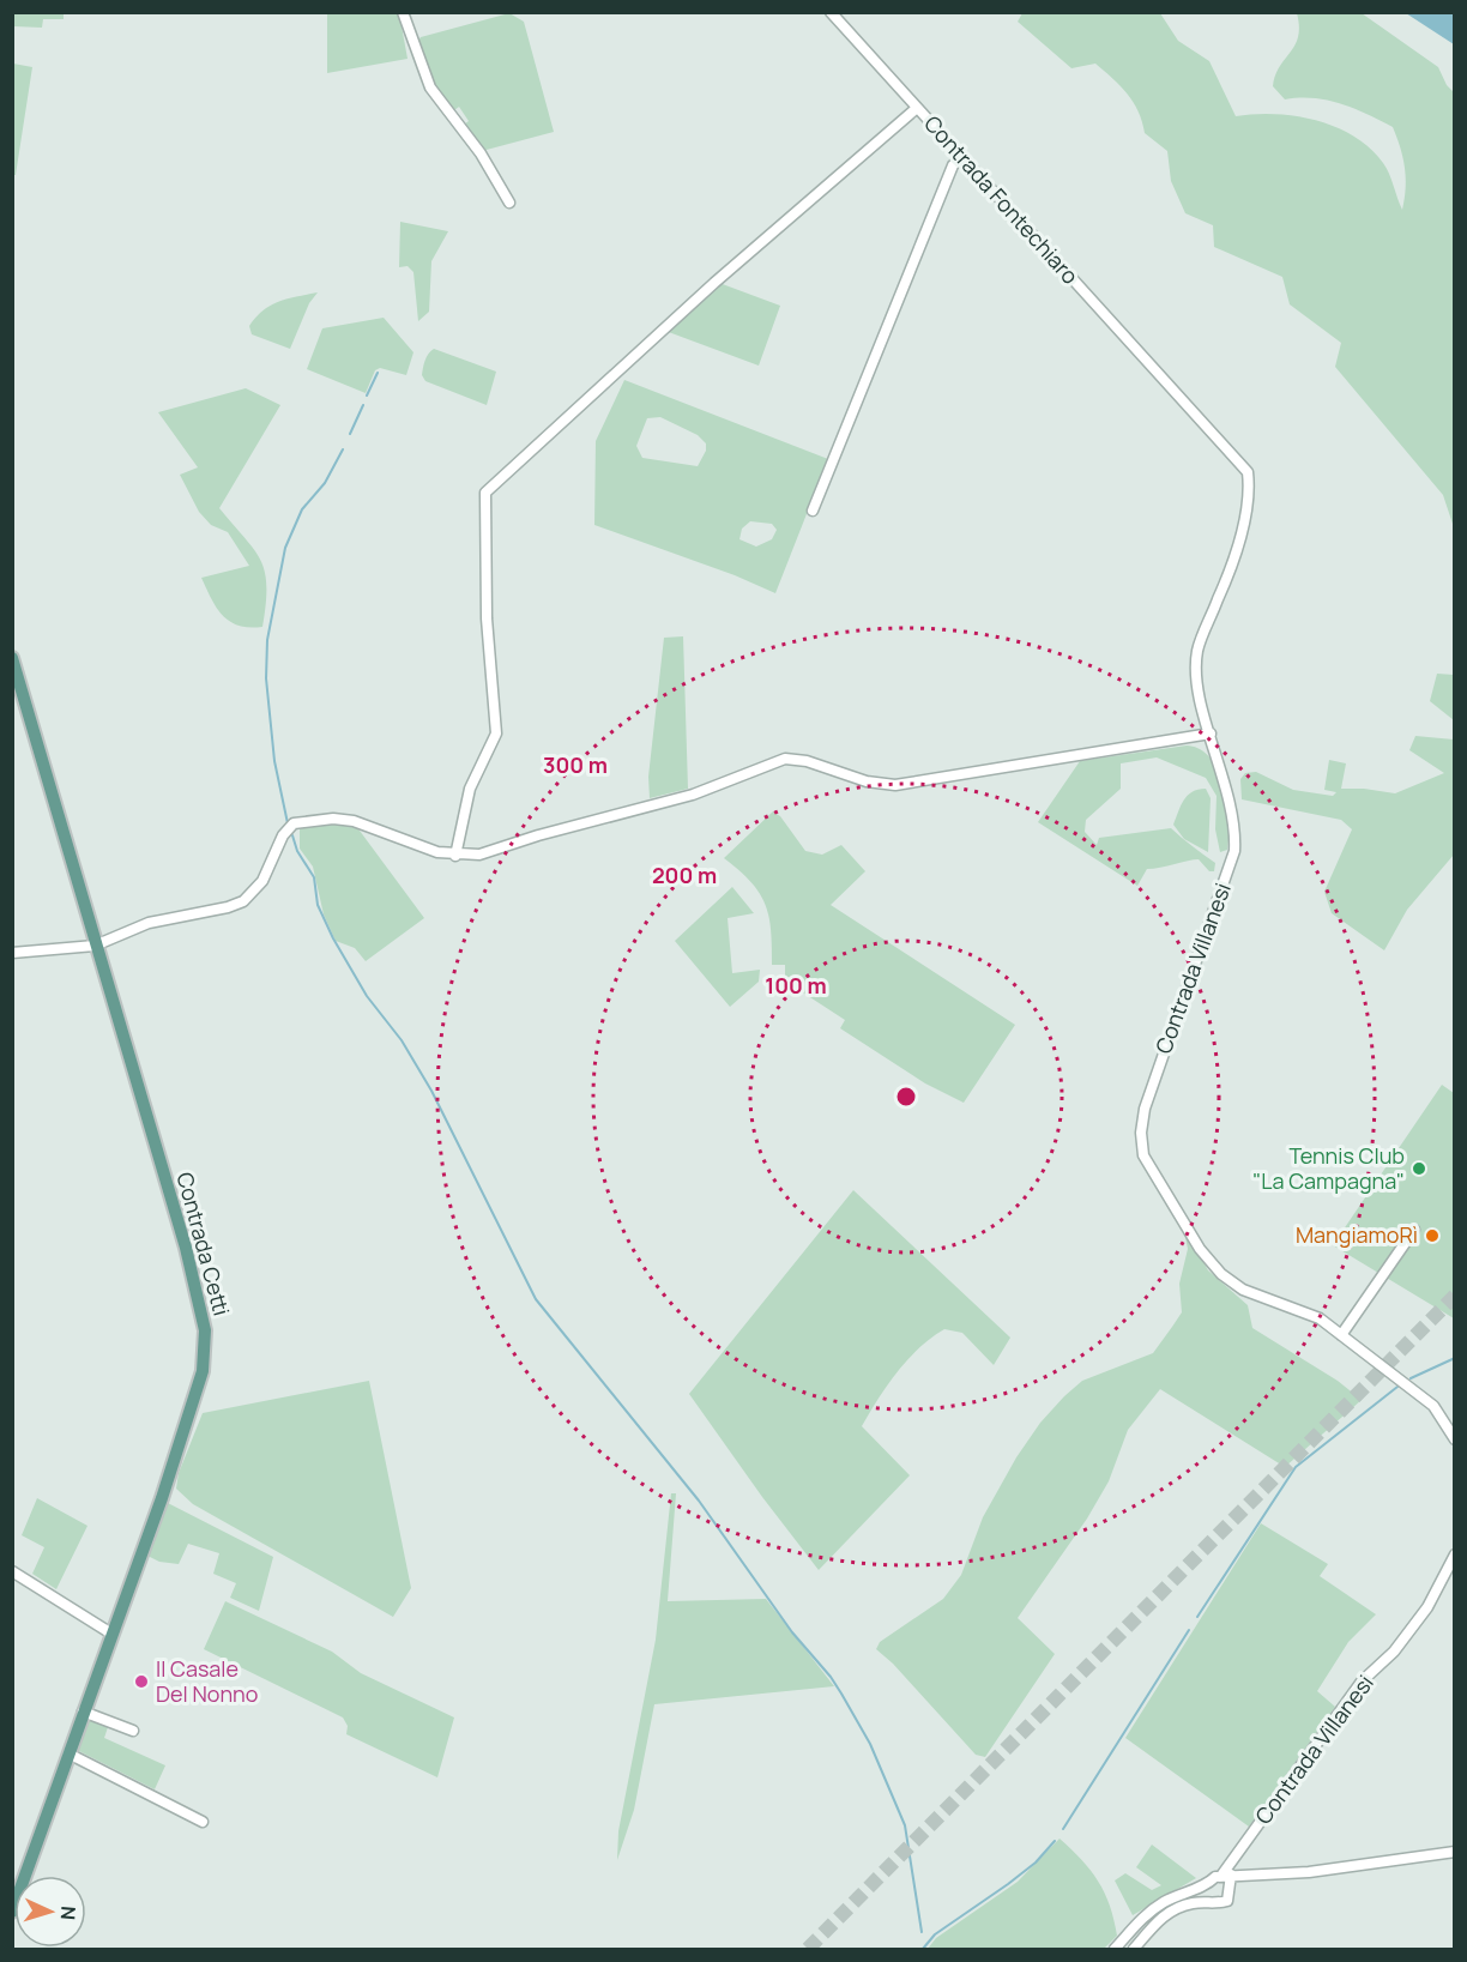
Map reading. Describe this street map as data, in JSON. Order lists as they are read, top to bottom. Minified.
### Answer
{"streets":{"main road":["Contrada Cetti"],"street":["Contrada Fontechiaro","Contrada Villanesi"]},"crossings":[["Contrada Fontechiaro","Contrada Villanesi"]],"places":["Tennis Club \"La Campagna\"","MangiamoRì","Il Casale Del Nonno"],"north":"right","rings":["300 m","200 m","100 m"]}
